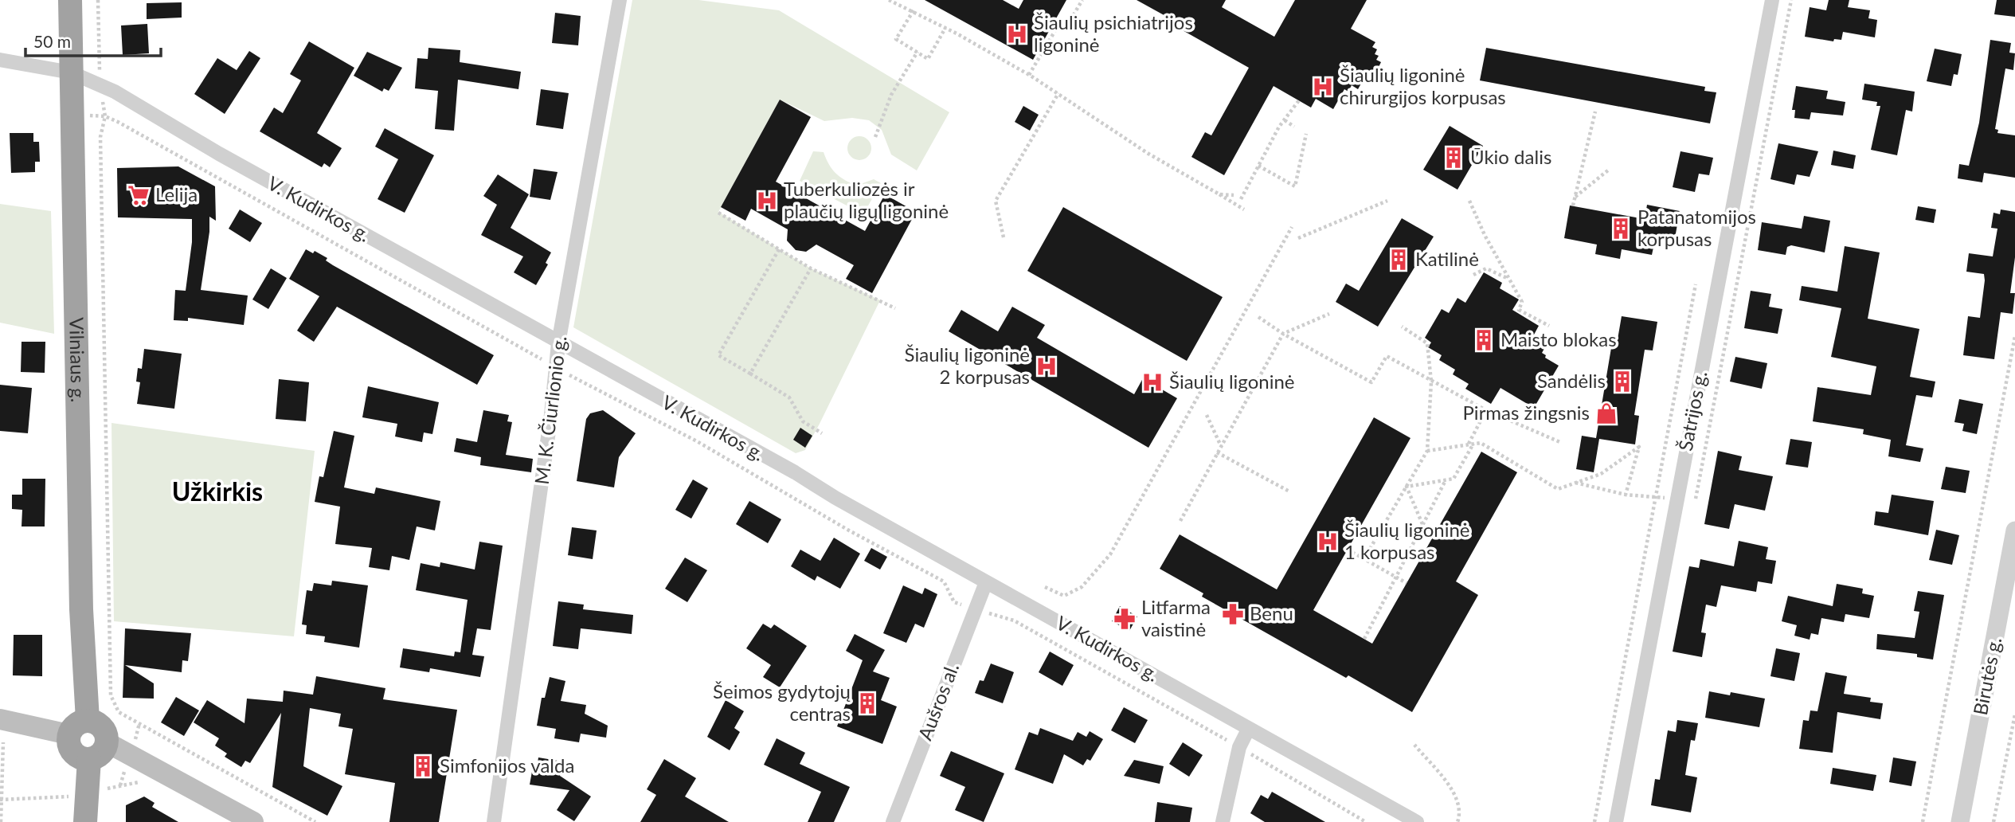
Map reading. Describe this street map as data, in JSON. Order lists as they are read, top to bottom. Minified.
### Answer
{"streets":{"highway":["Vilniaus g."],"street":["V. Kudirkos g.","M. K. Čiurlionio g.","Šatrijos g.","Birutės g.","Aušros al."]},"crossings":[["V. Kudirkos g.","Vilniaus g."],["V. Kudirkos g.","M. K. Čiurlionio g."],["V. Kudirkos g.","Aušros al."]],"districts":["Užkirkis"],"places":{"hospital":["Šiaulių psichiatrijos ligoninė","Šiaulių ligoninė chirurgijos korpusas","Tuberkuliozės ir plaučių ligų ligoninė","Šiaulių ligoninė 2 korpusas","Šiaulių ligoninė","Šiaulių ligoninė 1 korpusas"],"building":["Ūkio dalis","Patanatomijos korpusas","Katilinė","Maisto blokas","Sandėlis","Šeimos gydytojų centras","Simfonijos valda"],"supermarket":["Lelija"],"shop":["Pirmas žingsnis"],"pharmacy":["Benu","Litfarma vaistinė"]},"scale_bar":"50 m"}
